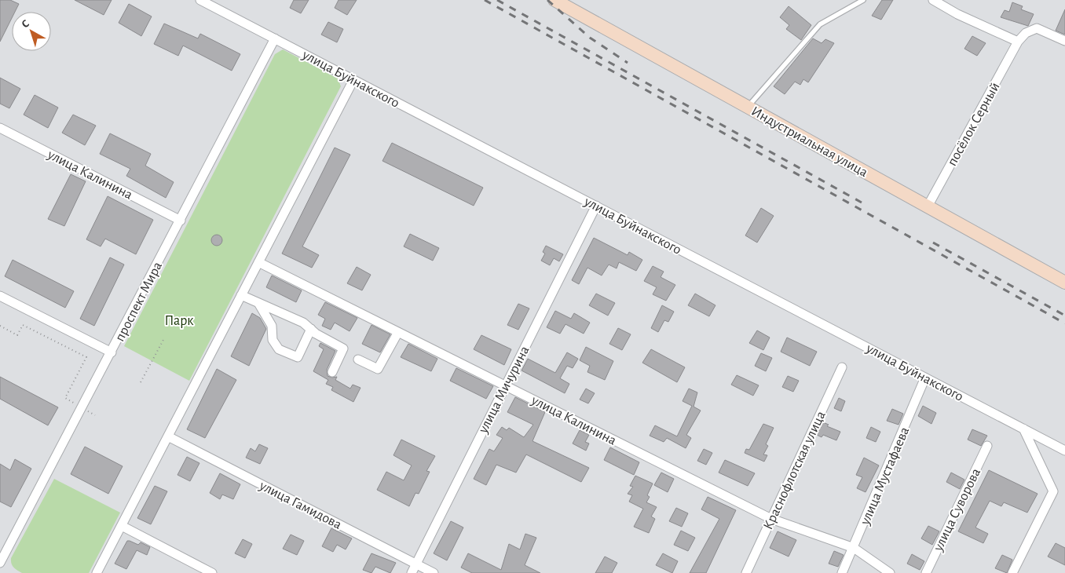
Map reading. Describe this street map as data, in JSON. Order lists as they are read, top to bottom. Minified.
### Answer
{"streets":{"street":["улица Буйнакского","посёлок Серный","Индустриальная улица","улица Калинина","проспект Мира","улица Мичурина","Краснофлотская улица","улица Мустафаева","улица Гамидова","улица Суворова"]},"crossings":[["улица Буйнакского","проспект Мира"],["улица Буйнакского","улица Мичурина"],["улица Буйнакского","улица Мустафаева"],["посёлок Серный","Индустриальная улица"],["улица Калинина","проспект Мира"],["улица Калинина","улица Мичурина"],["улица Калинина","Краснофлотская улица"],["улица Калинина","улица Мустафаева"],["улица Мичурина","улица Гамидова"]],"parks":["Парк"],"north":"top left"}
